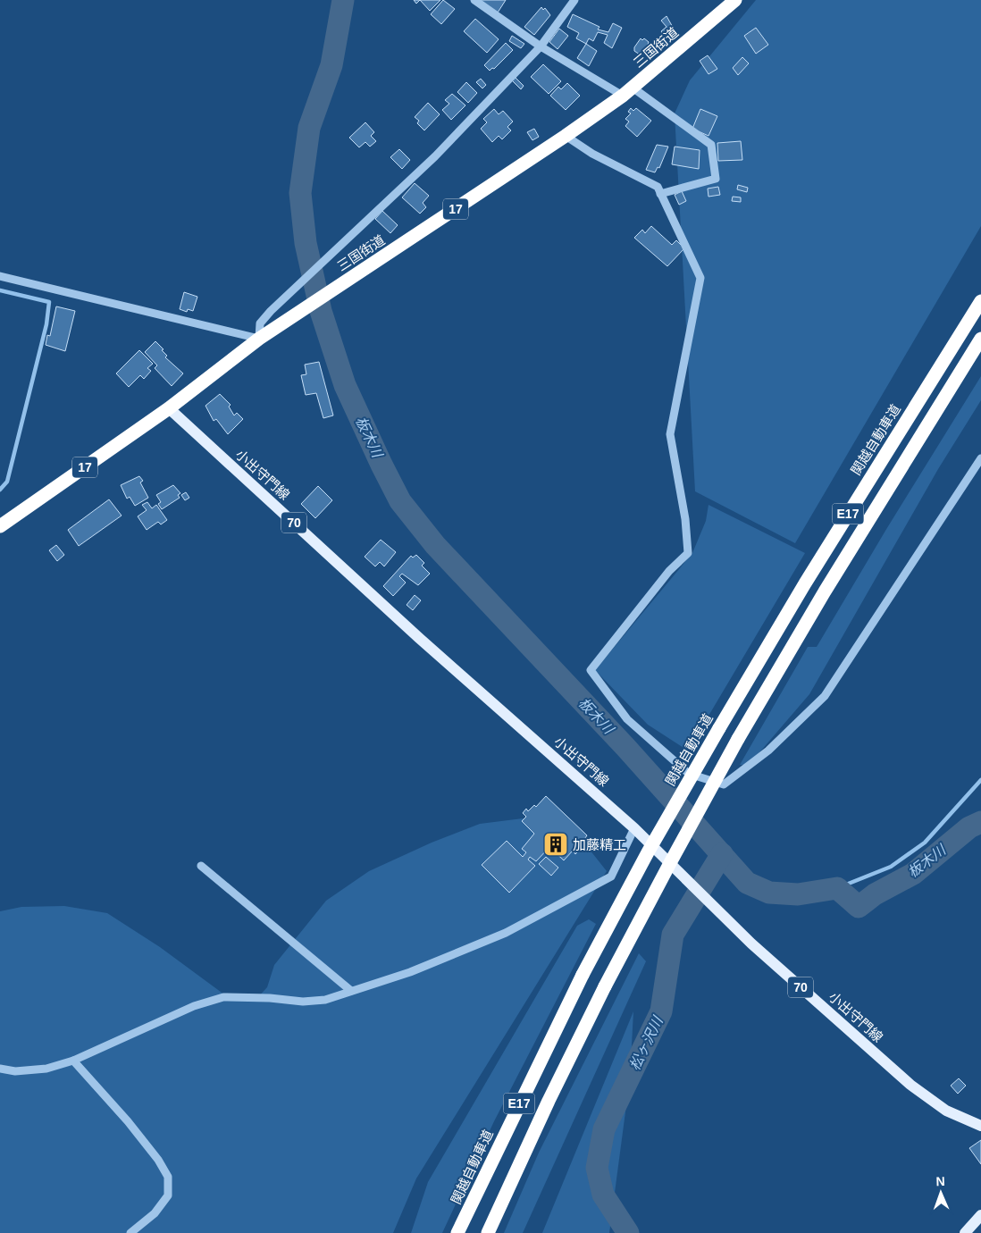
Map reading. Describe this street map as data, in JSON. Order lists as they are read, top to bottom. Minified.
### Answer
{"streets":{"highway":["三国街道","17","関越自動車道","E17"],"main road":["小出守門線","70"]},"crossings":[["三国街道","小出守門線"]],"water":["板木川","松ヶ沢川"],"places":{"building":["加藤精工"]},"north":"top"}
